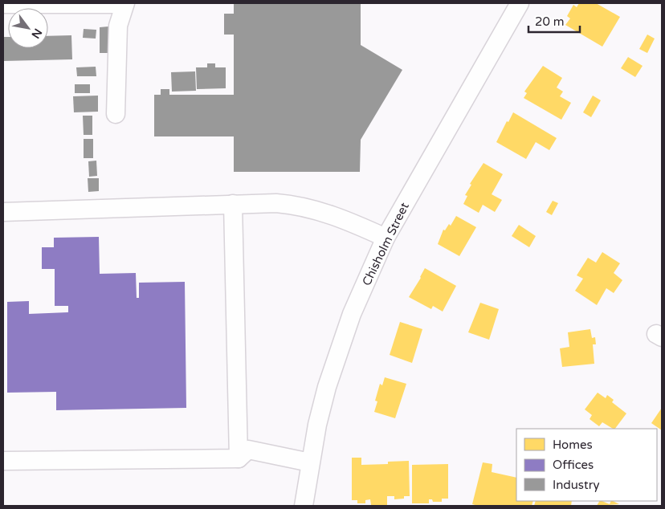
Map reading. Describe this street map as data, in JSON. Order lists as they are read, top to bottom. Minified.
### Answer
{"streets":{"street":["Chisholm Street"]},"legend":["Homes","Offices","Industry"],"scale_bar":"20 m","north":"bottom right"}
